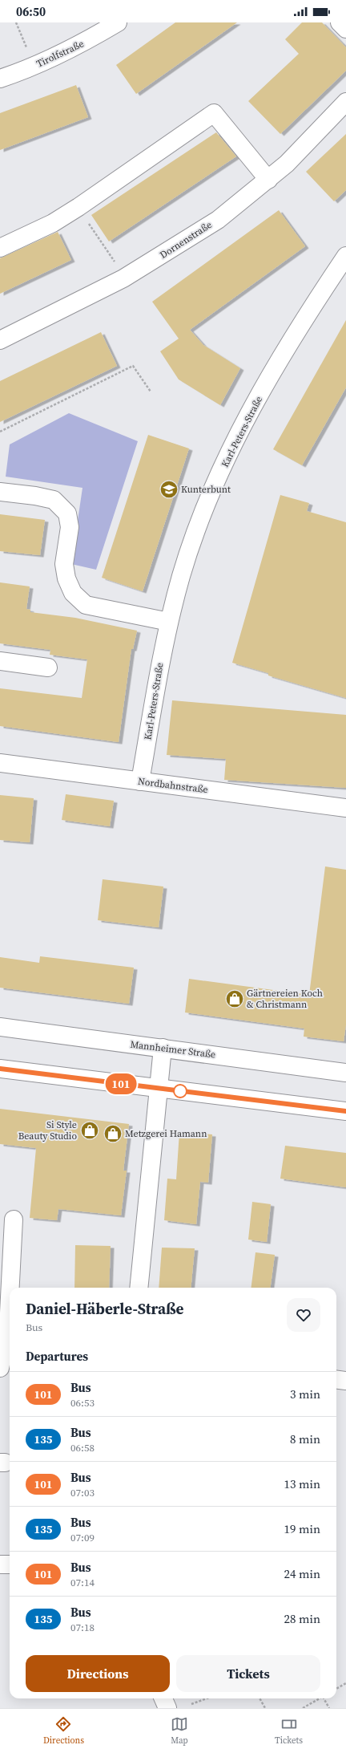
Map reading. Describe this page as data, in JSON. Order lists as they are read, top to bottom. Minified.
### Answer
{"streets":{"street":["Tirolfstraße","Dornenstraße","Karl-Peters-Straße","Nordbahnstraße","Mannheimer Straße"]},"crossings":[["Karl-Peters-Straße","Nordbahnstraße"]],"places":{"school or university":["Kunterbunt"],"shop":["Gärtnereien Koch & Christmann","Si Style Beauty Studio","Metzgerei Hamann"]},"lines":["bus line 101"],"page":{"status":"06:50","on_map":"101","heading":[["Daniel-Häberle-Straße","Bus"],"Departures"],"list":[{"mark":"101","name":"Bus","note":"06:53","value":"3 min"},{"mark":"135","name":"Bus","note":"06:58","value":"8 min"},{"mark":"101","name":"Bus","note":"07:03","value":"13 min"},{"mark":"135","name":"Bus","note":"07:09","value":"19 min"},{"mark":"101","name":"Bus","note":"07:14","value":"24 min"},{"mark":"135","name":"Bus","note":"07:18","value":"28 min"}],"buttons":["Directions","Tickets"],"tabs":["Directions","Map","Tickets"]}}
